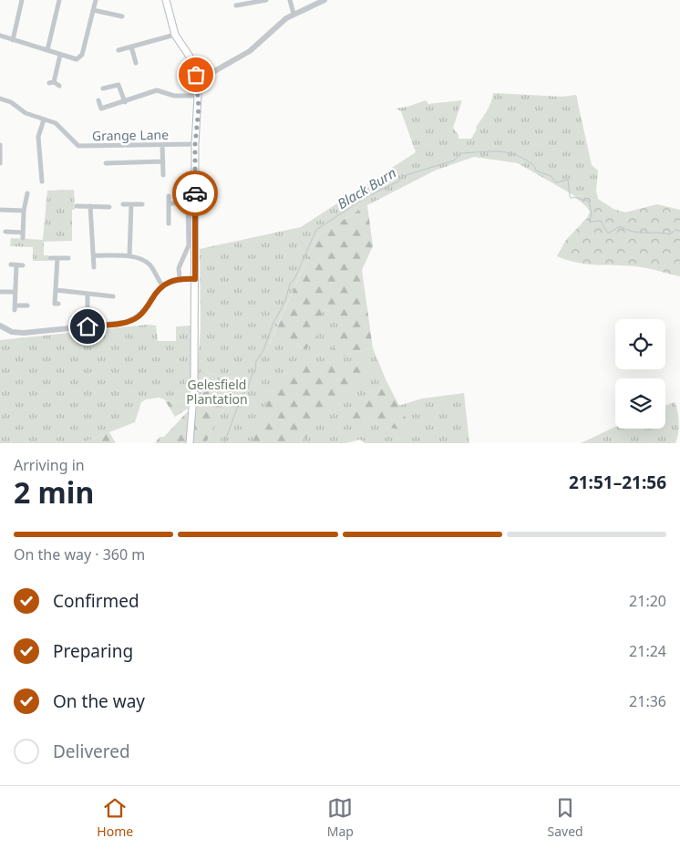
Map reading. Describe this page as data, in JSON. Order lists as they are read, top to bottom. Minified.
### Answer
{"streets":{"street":["Grange Lane"]},"water":["Black Burn"],"parks":["Gelesfield Plantation"],"page":{"heading":["2 min","Arriving in","21:51–21:56"],"bar":"On the way · 360 m","list":[["Confirmed","21:20"],["Preparing","21:24"],["On the way","21:36"],"Delivered"],"tabs":["Home","Map","Saved"]}}
